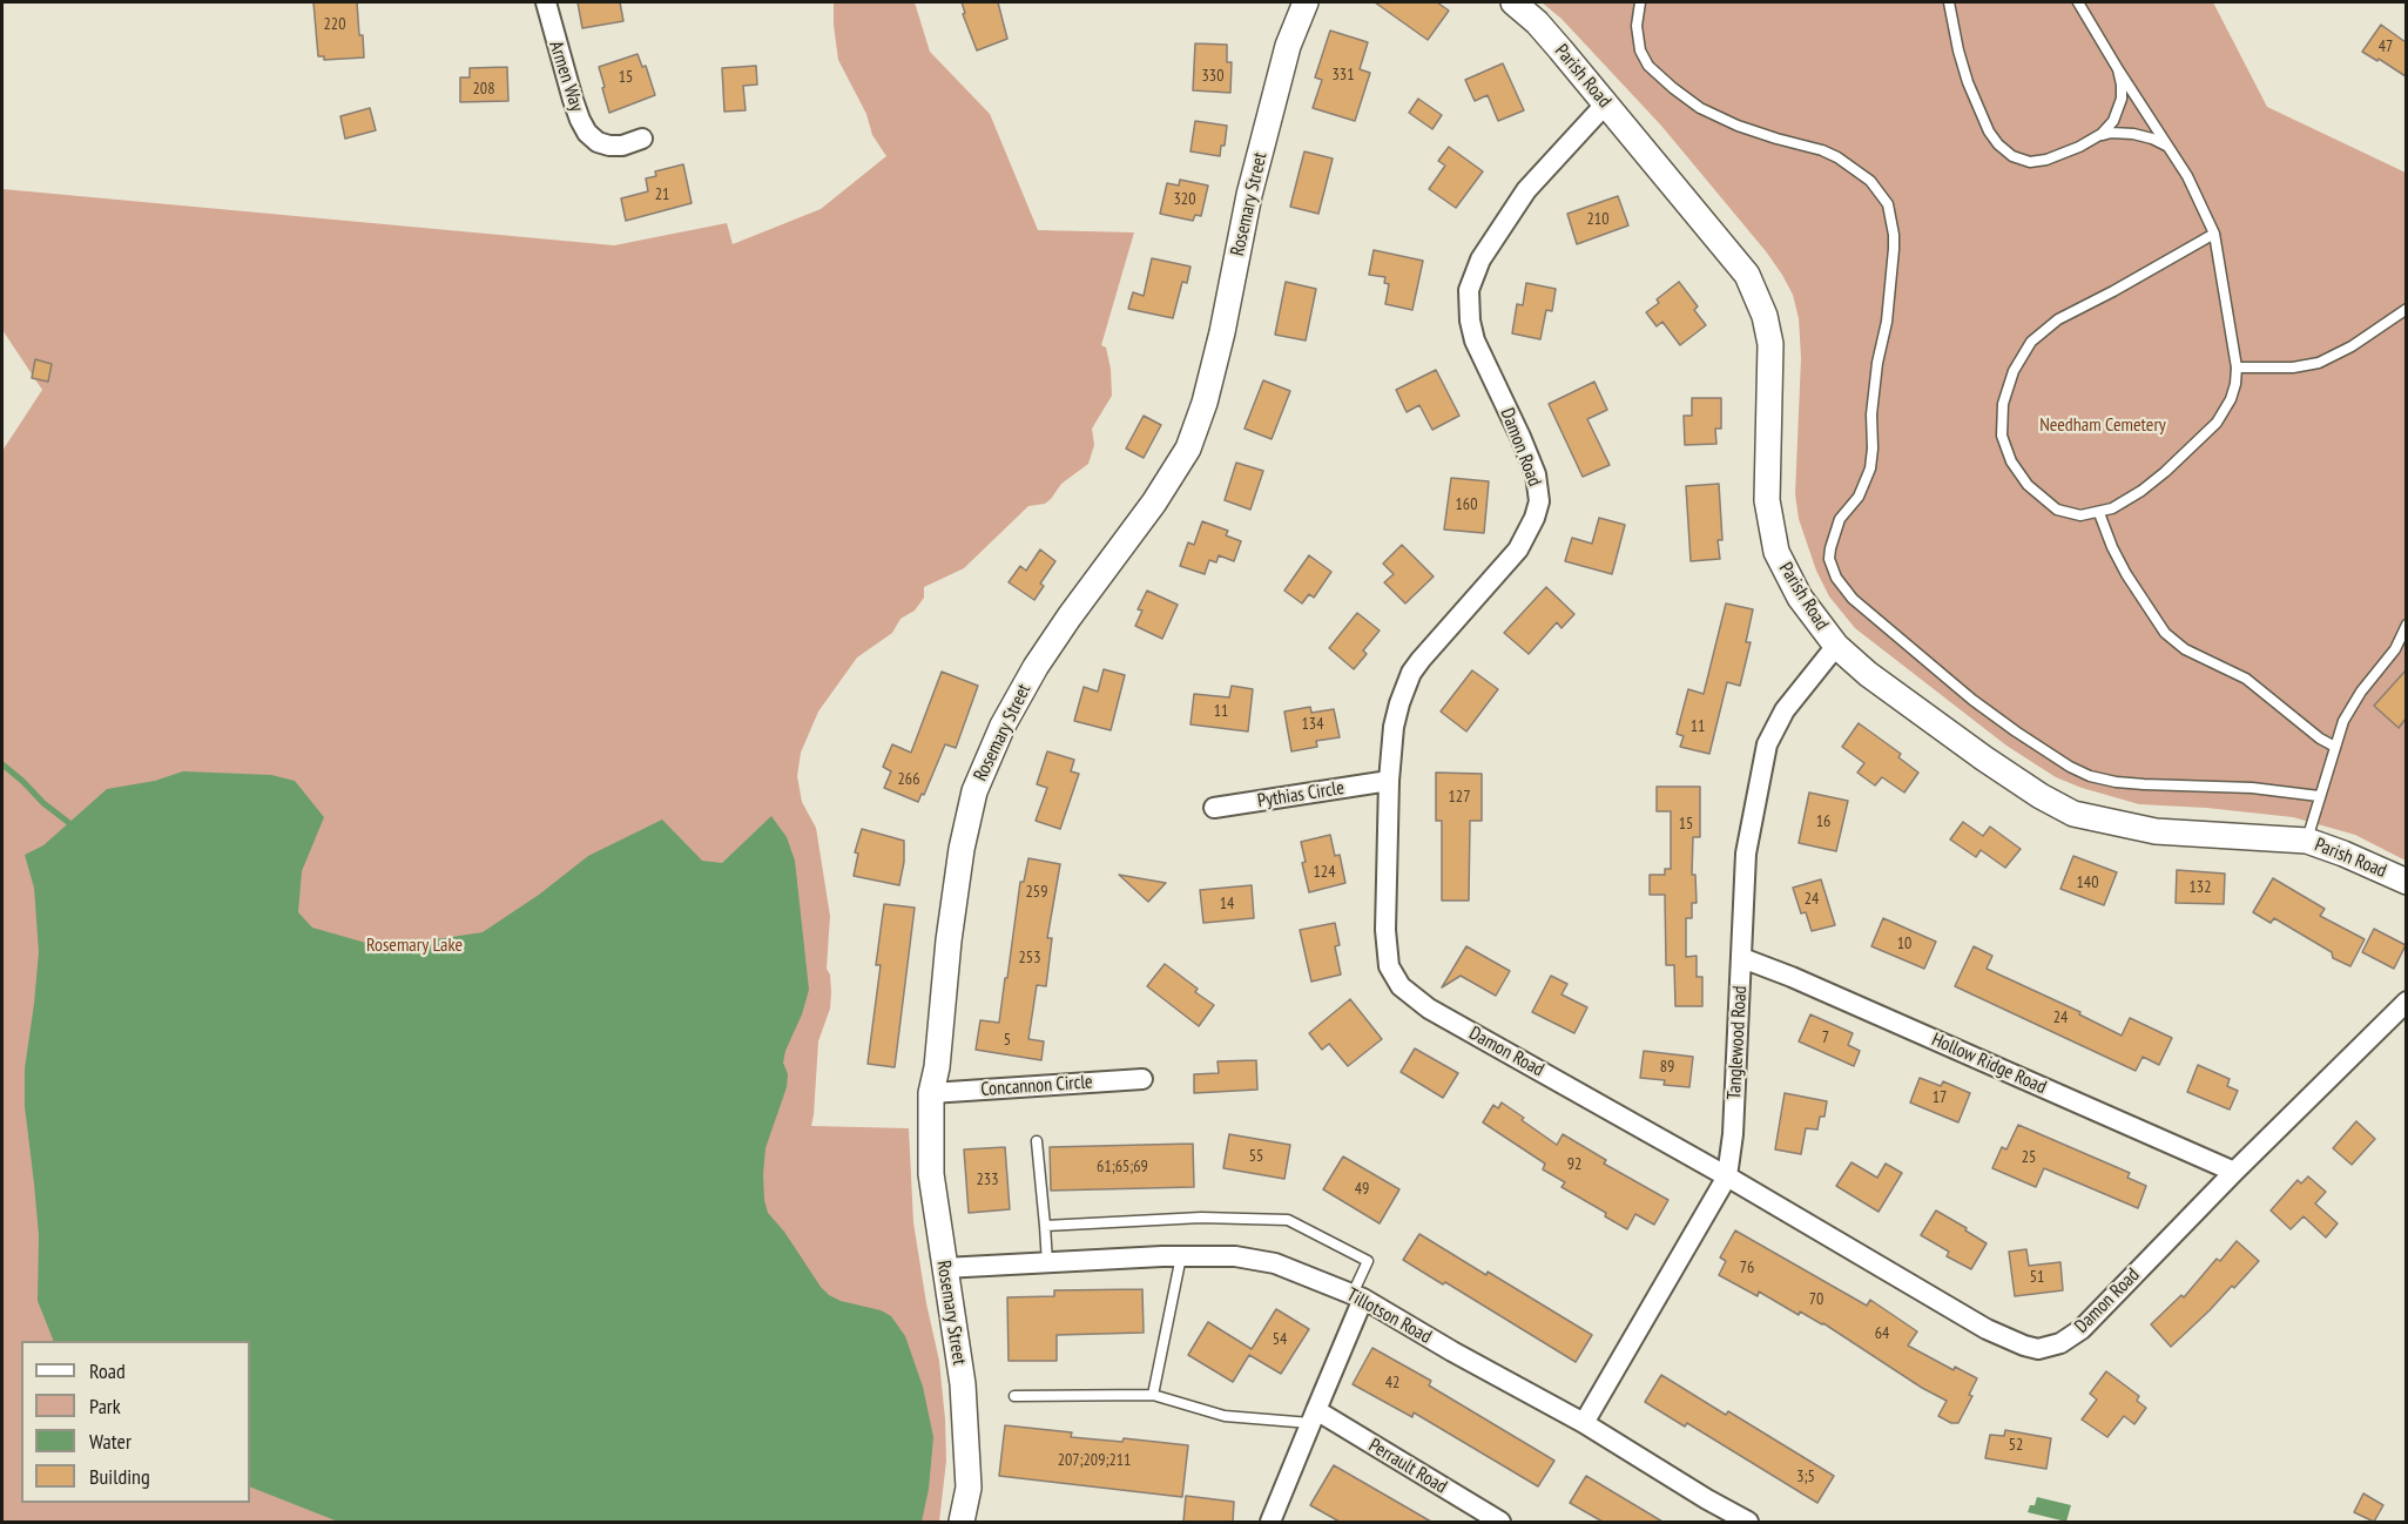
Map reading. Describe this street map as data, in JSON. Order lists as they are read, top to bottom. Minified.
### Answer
{"streets":{"street":["Armen Way","Parish Road","Rosemary Street","Damon Road","Pythias Circle","Tanglewood Road","Hollow Ridge Road","Concannon Circle","Tillotson Road","Perrault Road"]},"crossings":[["Parish Road","Damon Road"],["Parish Road","Tanglewood Road"],["Rosemary Street","Concannon Circle"],["Rosemary Street","Tillotson Road"],["Damon Road","Pythias Circle"],["Damon Road","Tanglewood Road"],["Damon Road","Hollow Ridge Road"],["Tanglewood Road","Hollow Ridge Road"],["Tanglewood Road","Tillotson Road"]],"parks":["Needham Cemetery","Rosemary Lake"],"house_numbers":["220","47","331","330","15","208","21","320","210","160","11","134","11","266","127","16","15","124","140","132","259","24","14","10","253","24","7","5","89","17","55","25","92","61;65;69","233","49","76","51","70","64","54","42","52","207;209;211","3;5"],"legend":["Road","Park","Water","Building"]}
